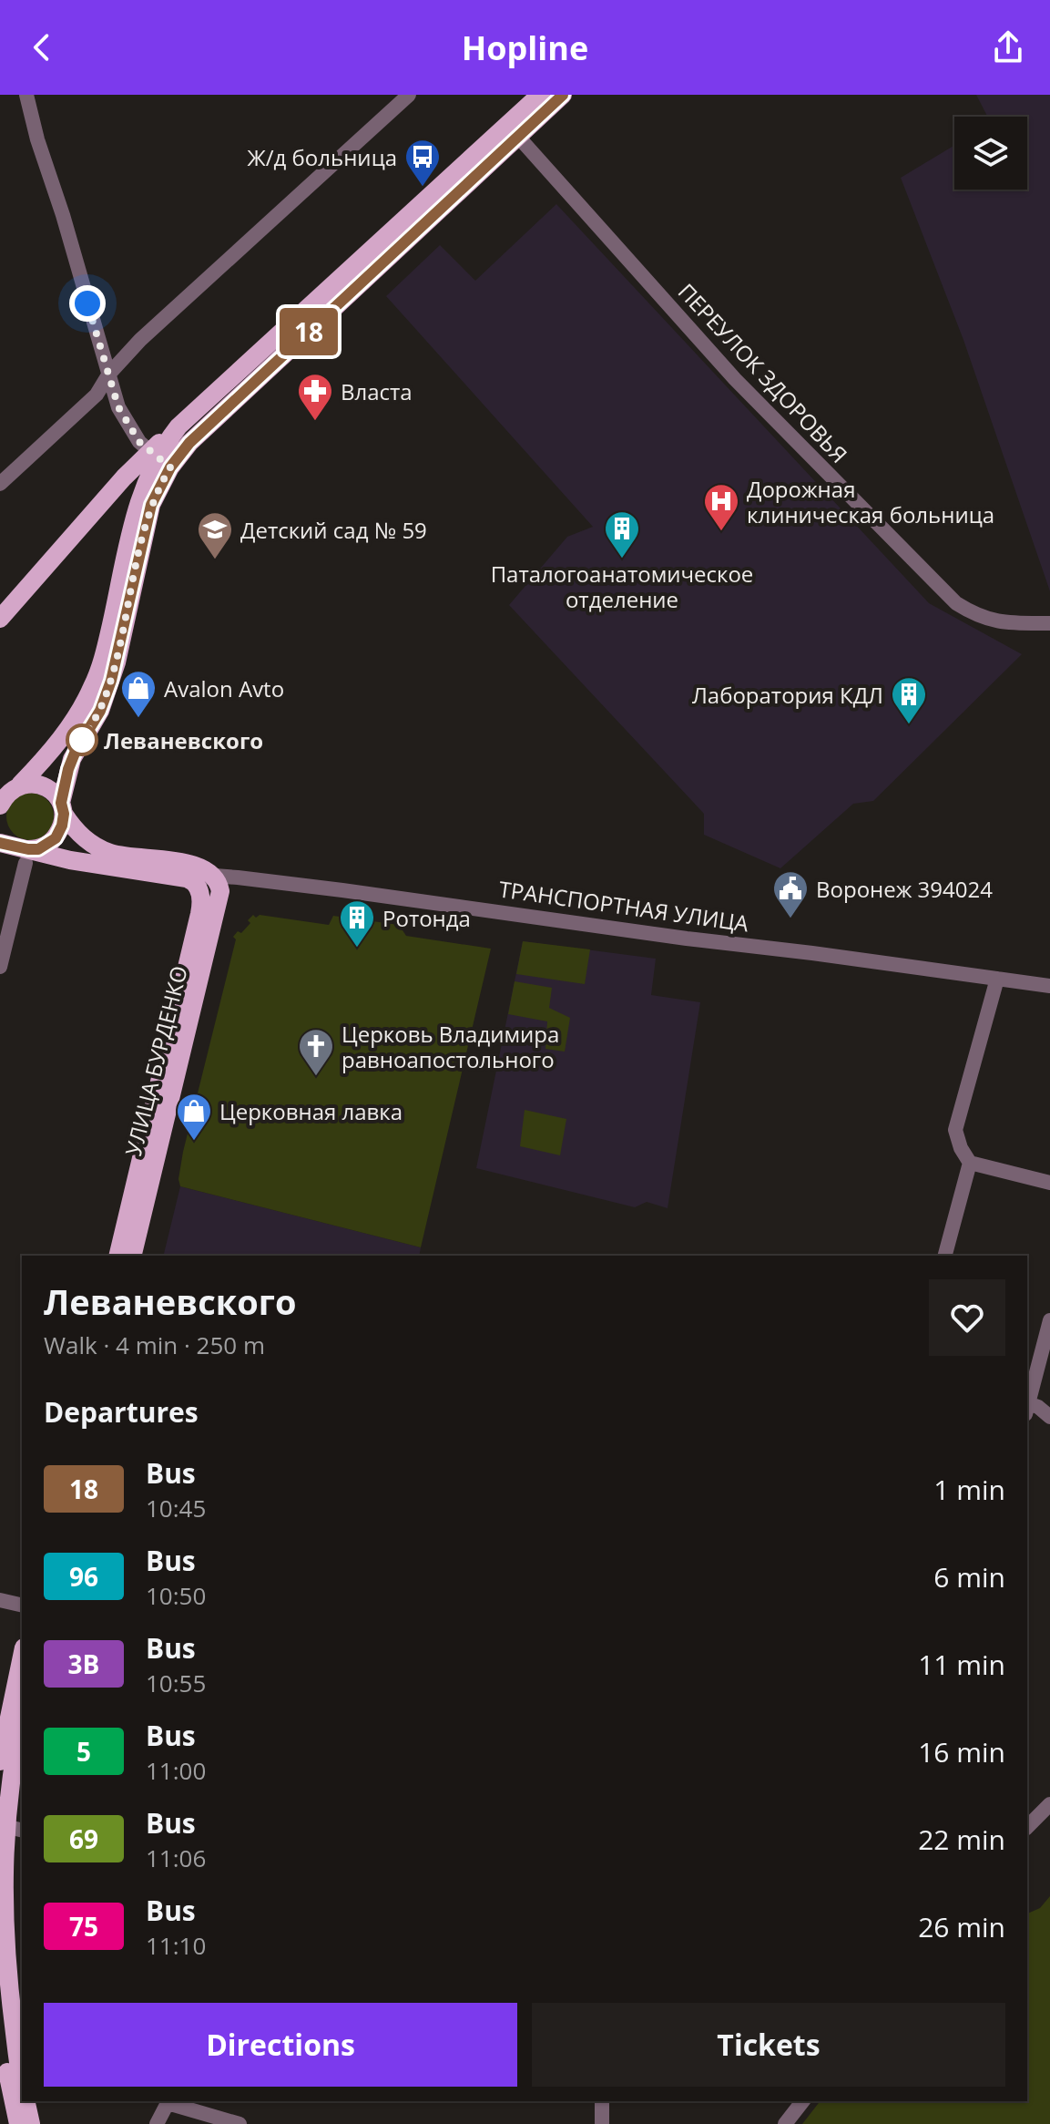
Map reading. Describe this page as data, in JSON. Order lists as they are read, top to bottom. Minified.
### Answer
{"streets":{"main road":["УЛИЦА БУРДЕНКО"],"street":["ПЕРЕУЛОК ЗДОРОВЬЯ","ТРАНСПОРТНАЯ УЛИЦА"]},"crossings":[["ТРАНСПОРТНАЯ УЛИЦА","УЛИЦА БУРДЕНКО"]],"places":{"bus stop":["Ж/д больница"],"pharmacy":["Власта"],"hospital":["Дорожная клиническая больница"],"building":["Паталогоанатомическое отделение","Лаборатория КДЛ","Ротонда"],"school or university":["Детский сад № 59"],"shop":["Avalon Avto","Церковная лавка"],"other":["Леваневского"],"public building":["Воронеж 394024"],"church":["Церковь Владимира равноапостольного"]},"lines":["bus line 18"],"page":{"header":"Hopline","on_map":"18","heading":[["Леваневского","Walk · 4 min · 250 m"],"Departures"],"list":[{"mark":"18","name":"Bus","note":"10:45","value":"1 min"},{"mark":"96","name":"Bus","note":"10:50","value":"6 min"},{"mark":"3В","name":"Bus","note":"10:55","value":"11 min"},{"mark":"5","name":"Bus","note":"11:00","value":"16 min"},{"mark":"69","name":"Bus","note":"11:06","value":"22 min"},{"mark":"75","name":"Bus","note":"11:10","value":"26 min"}],"buttons":["Directions","Tickets"]}}
